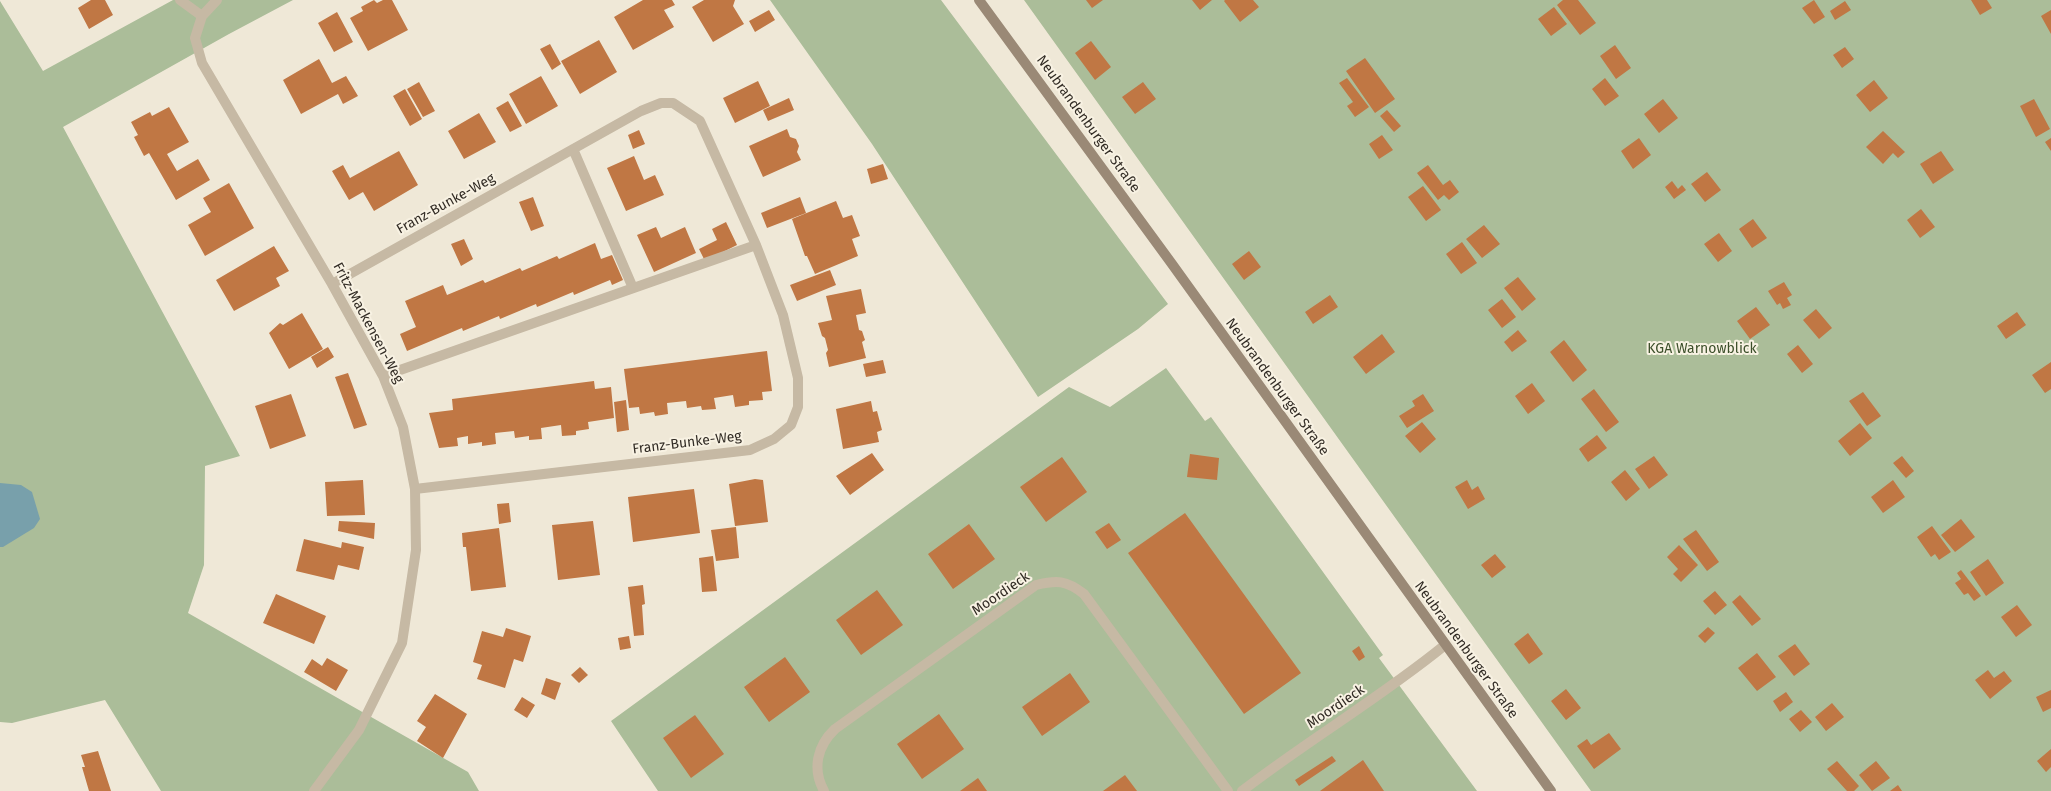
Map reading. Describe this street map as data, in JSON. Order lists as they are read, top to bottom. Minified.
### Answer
{"streets":{"main road":["Neubrandenburger Straße"],"street":["Franz-Bunke-Weg","Fritz-Mackensen-Weg","Moordieck"]},"crossings":[["Neubrandenburger Straße","Moordieck"],["Franz-Bunke-Weg","Fritz-Mackensen-Weg"]],"parks":["KGA Warnowblick"]}
